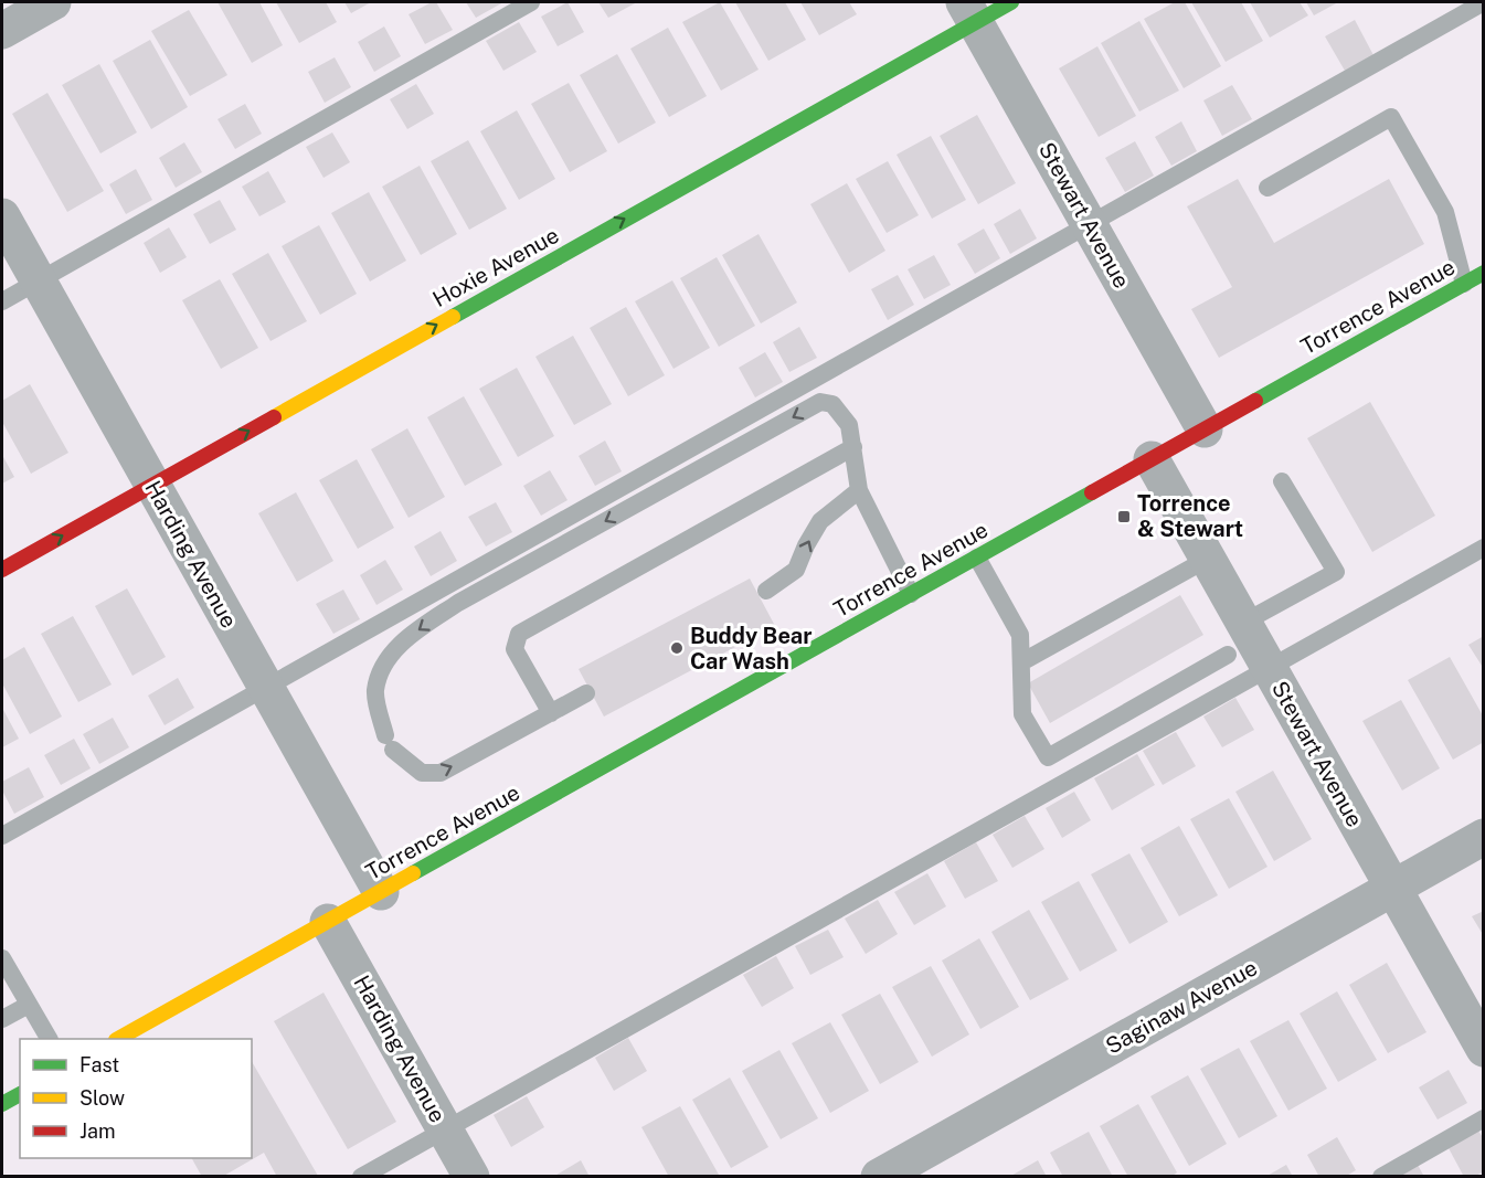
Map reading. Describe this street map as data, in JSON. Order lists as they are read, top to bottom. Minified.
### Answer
{"streets":{"main road":["Hoxie Avenue","Torrence Avenue"],"street":["Stewart Avenue","Harding Avenue","Saginaw Avenue"]},"crossings":[["Stewart Avenue","Hoxie Avenue"],["Stewart Avenue","Torrence Avenue"],["Stewart Avenue","Saginaw Avenue"],["Hoxie Avenue","Harding Avenue"],["Torrence Avenue","Harding Avenue"]],"one_way":["Hoxie Avenue"],"places":{"transit":["Torrence & Stewart"],"other":["Buddy Bear Car Wash"]},"legend":["Fast","Slow","Jam"]}
